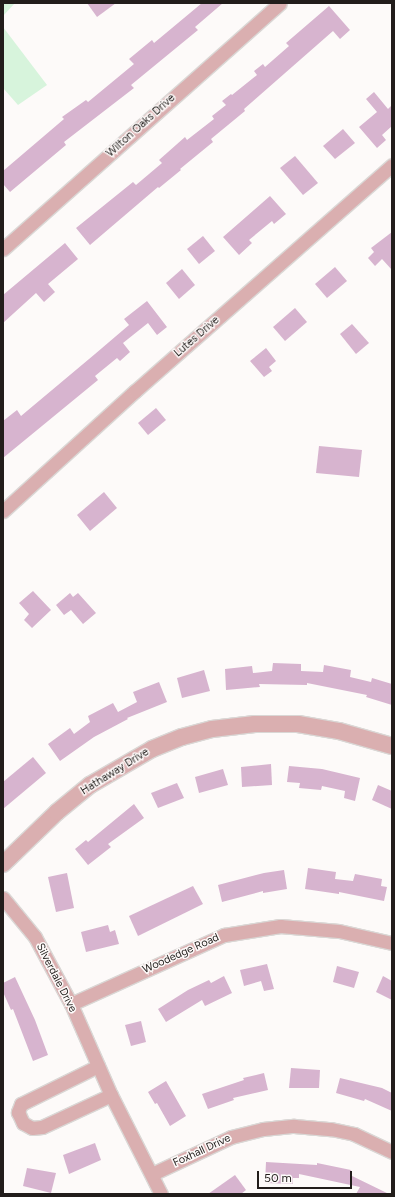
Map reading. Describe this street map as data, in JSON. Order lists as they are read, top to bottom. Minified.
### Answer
{"streets":{"street":["Wilton Oaks Drive","Lutes Drive","Hathaway Drive","Woodedge Road","Silverdale Drive","Foxhall Drive"]},"crossings":[["Woodedge Road","Silverdale Drive"],["Silverdale Drive","Foxhall Drive"]],"scale_bar":"50 m"}
